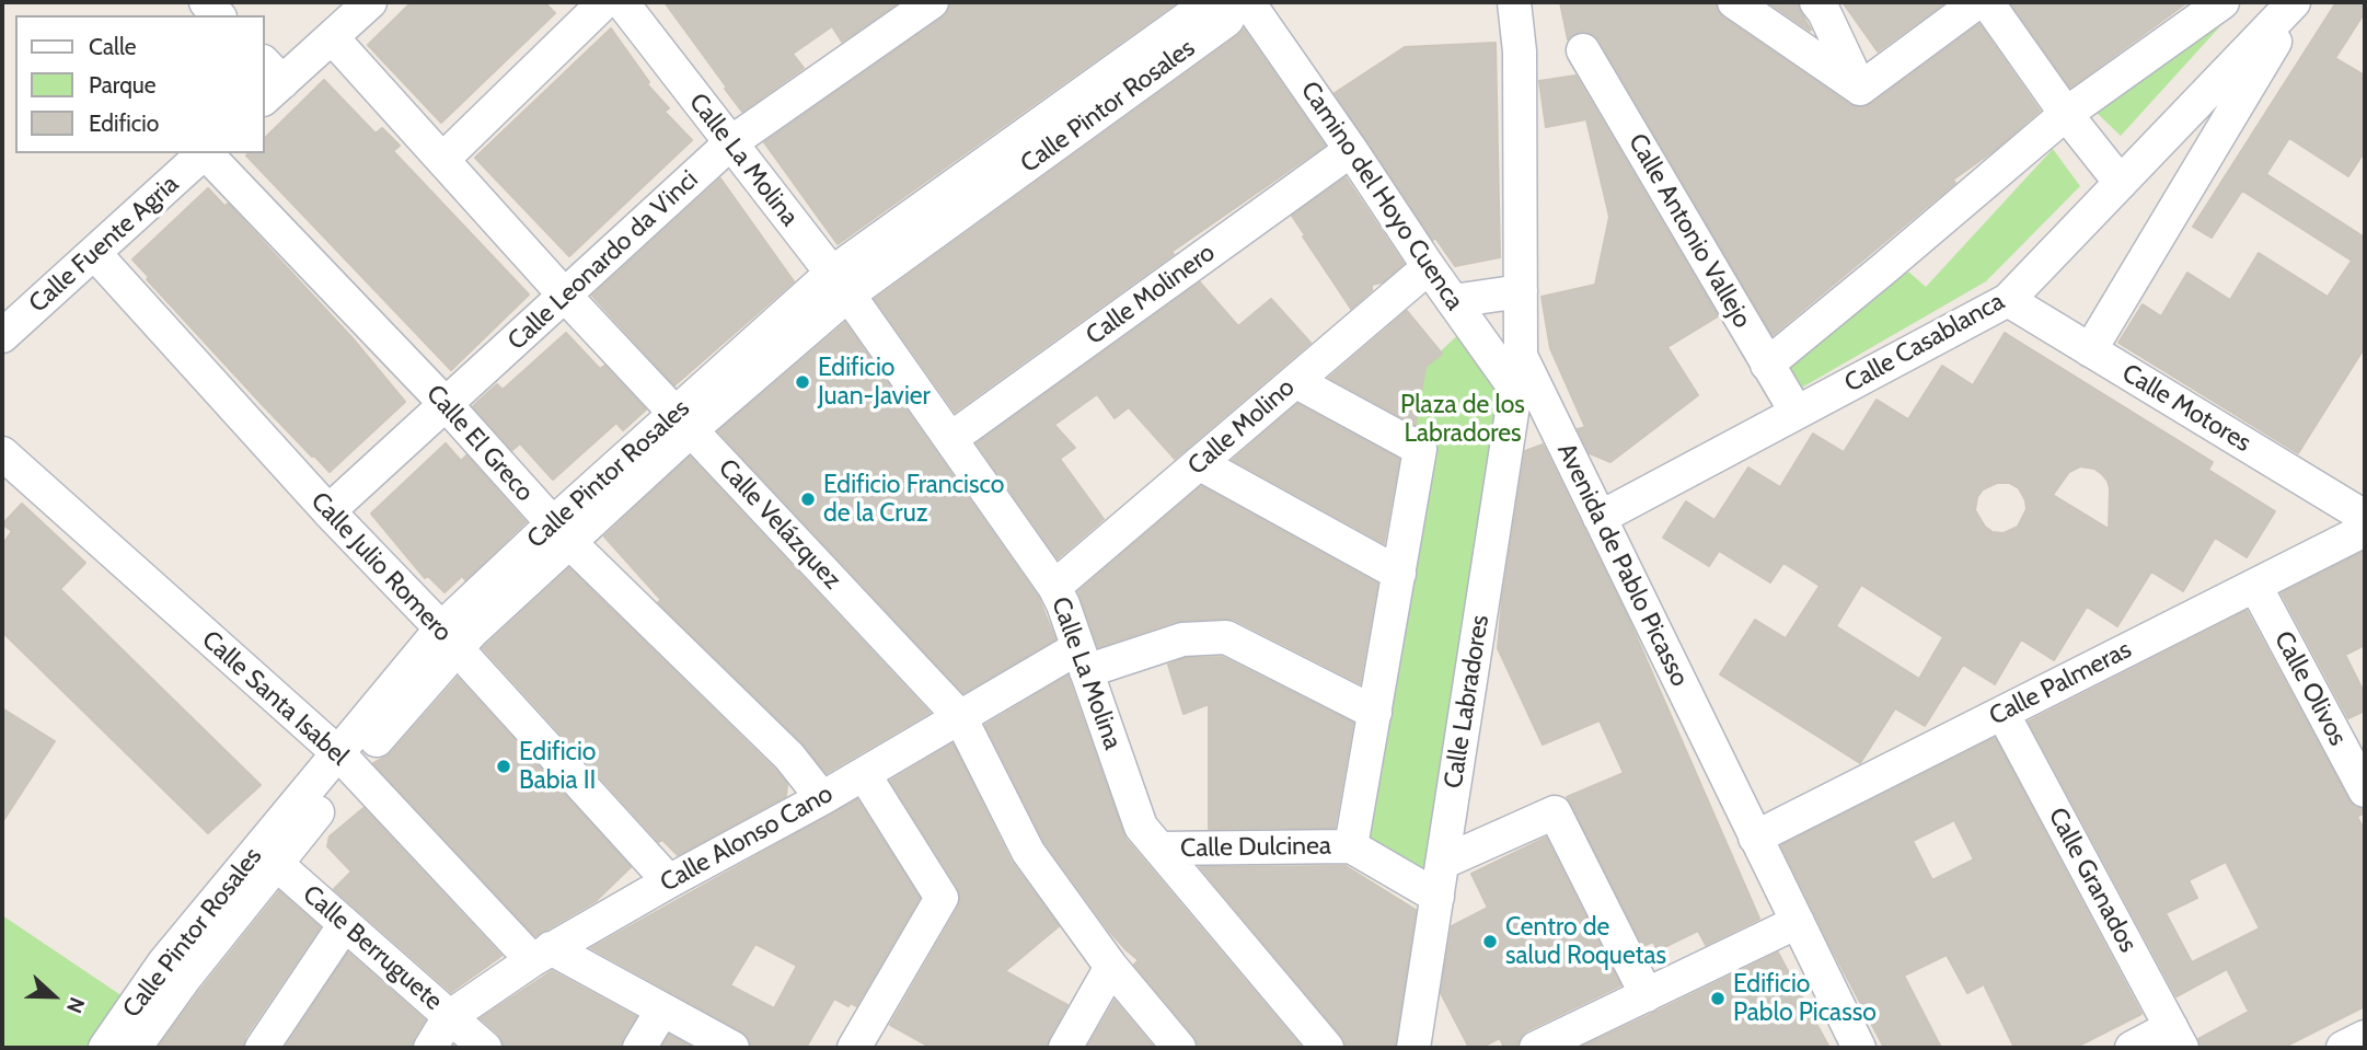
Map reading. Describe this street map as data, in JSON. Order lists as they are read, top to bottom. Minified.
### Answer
{"streets":{"street":["Calle Pintor Rosales","Calle La Molina","Camino del Hoyo Cuenca","Calle Antonio Vallejo","Calle Fuente Agria","Calle Leonardo da Vinci","Calle Molinero","Calle Casablanca","Calle Motores","Calle Molino","Calle El Greco","Calle Velázquez","Avenida de Pablo Picasso","Calle Julio Romero","Calle Palmeras","Calle Olivos","Calle Santa Isabel","Calle Labradores","Calle Alonso Cano","Calle Dulcinea","Calle Granados","Calle Berruguete"]},"crossings":[["Calle Pintor Rosales","Calle La Molina"],["Calle Pintor Rosales","Calle El Greco"],["Calle Pintor Rosales","Calle Velázquez"],["Calle Pintor Rosales","Calle Julio Romero"],["Calle Pintor Rosales","Calle Santa Isabel"],["Calle Pintor Rosales","Calle Berruguete"],["Calle La Molina","Calle Leonardo da Vinci"],["Calle La Molina","Calle Molinero"],["Calle La Molina","Calle Molino"],["Calle La Molina","Calle Alonso Cano"],["Calle La Molina","Calle Dulcinea"],["Camino del Hoyo Cuenca","Calle Molinero"],["Camino del Hoyo Cuenca","Calle Molino"],["Camino del Hoyo Cuenca","Calle Labradores"],["Calle Antonio Vallejo","Calle Casablanca"],["Calle Fuente Agria","Calle Julio Romero"],["Calle Leonardo da Vinci","Calle El Greco"],["Calle Leonardo da Vinci","Calle Velázquez"],["Calle Leonardo da Vinci","Calle Julio Romero"],["Calle Casablanca","Calle Motores"],["Calle Casablanca","Avenida de Pablo Picasso"],["Calle El Greco","Calle Alonso Cano"],["Calle Velázquez","Calle Alonso Cano"],["Avenida de Pablo Picasso","Calle Palmeras"],["Avenida de Pablo Picasso","Calle Labradores"],["Calle Julio Romero","Calle Alonso Cano"],["Calle Palmeras","Calle Olivos"],["Calle Palmeras","Calle Granados"],["Calle Santa Isabel","Calle Alonso Cano"],["Calle Alonso Cano","Calle Berruguete"]],"parks":["Plaza de los Labradores"],"places":["Edificio Juan-Javier","Edificio Francisco de la Cruz","Edificio Babia II","Centro de salud Roquetas","Edificio Pablo Picasso"],"legend":["Calle","Parque","Edificio"],"north":"right"}
